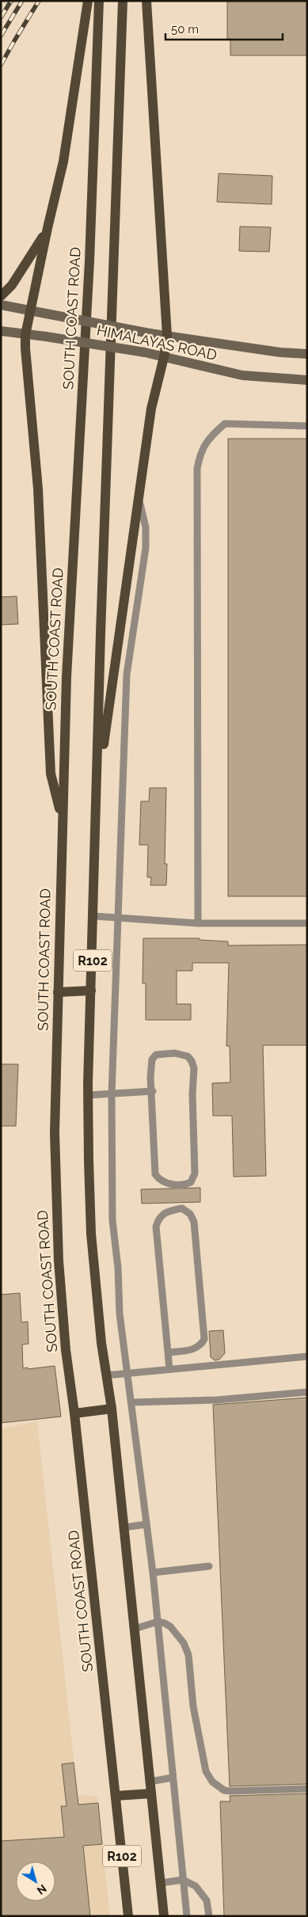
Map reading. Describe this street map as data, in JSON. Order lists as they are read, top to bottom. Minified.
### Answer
{"streets":{"main road":["SOUTH COAST ROAD","R102"],"street":["HIMALAYAS ROAD"]},"scale_bar":"50 m","north":"bottom right"}
